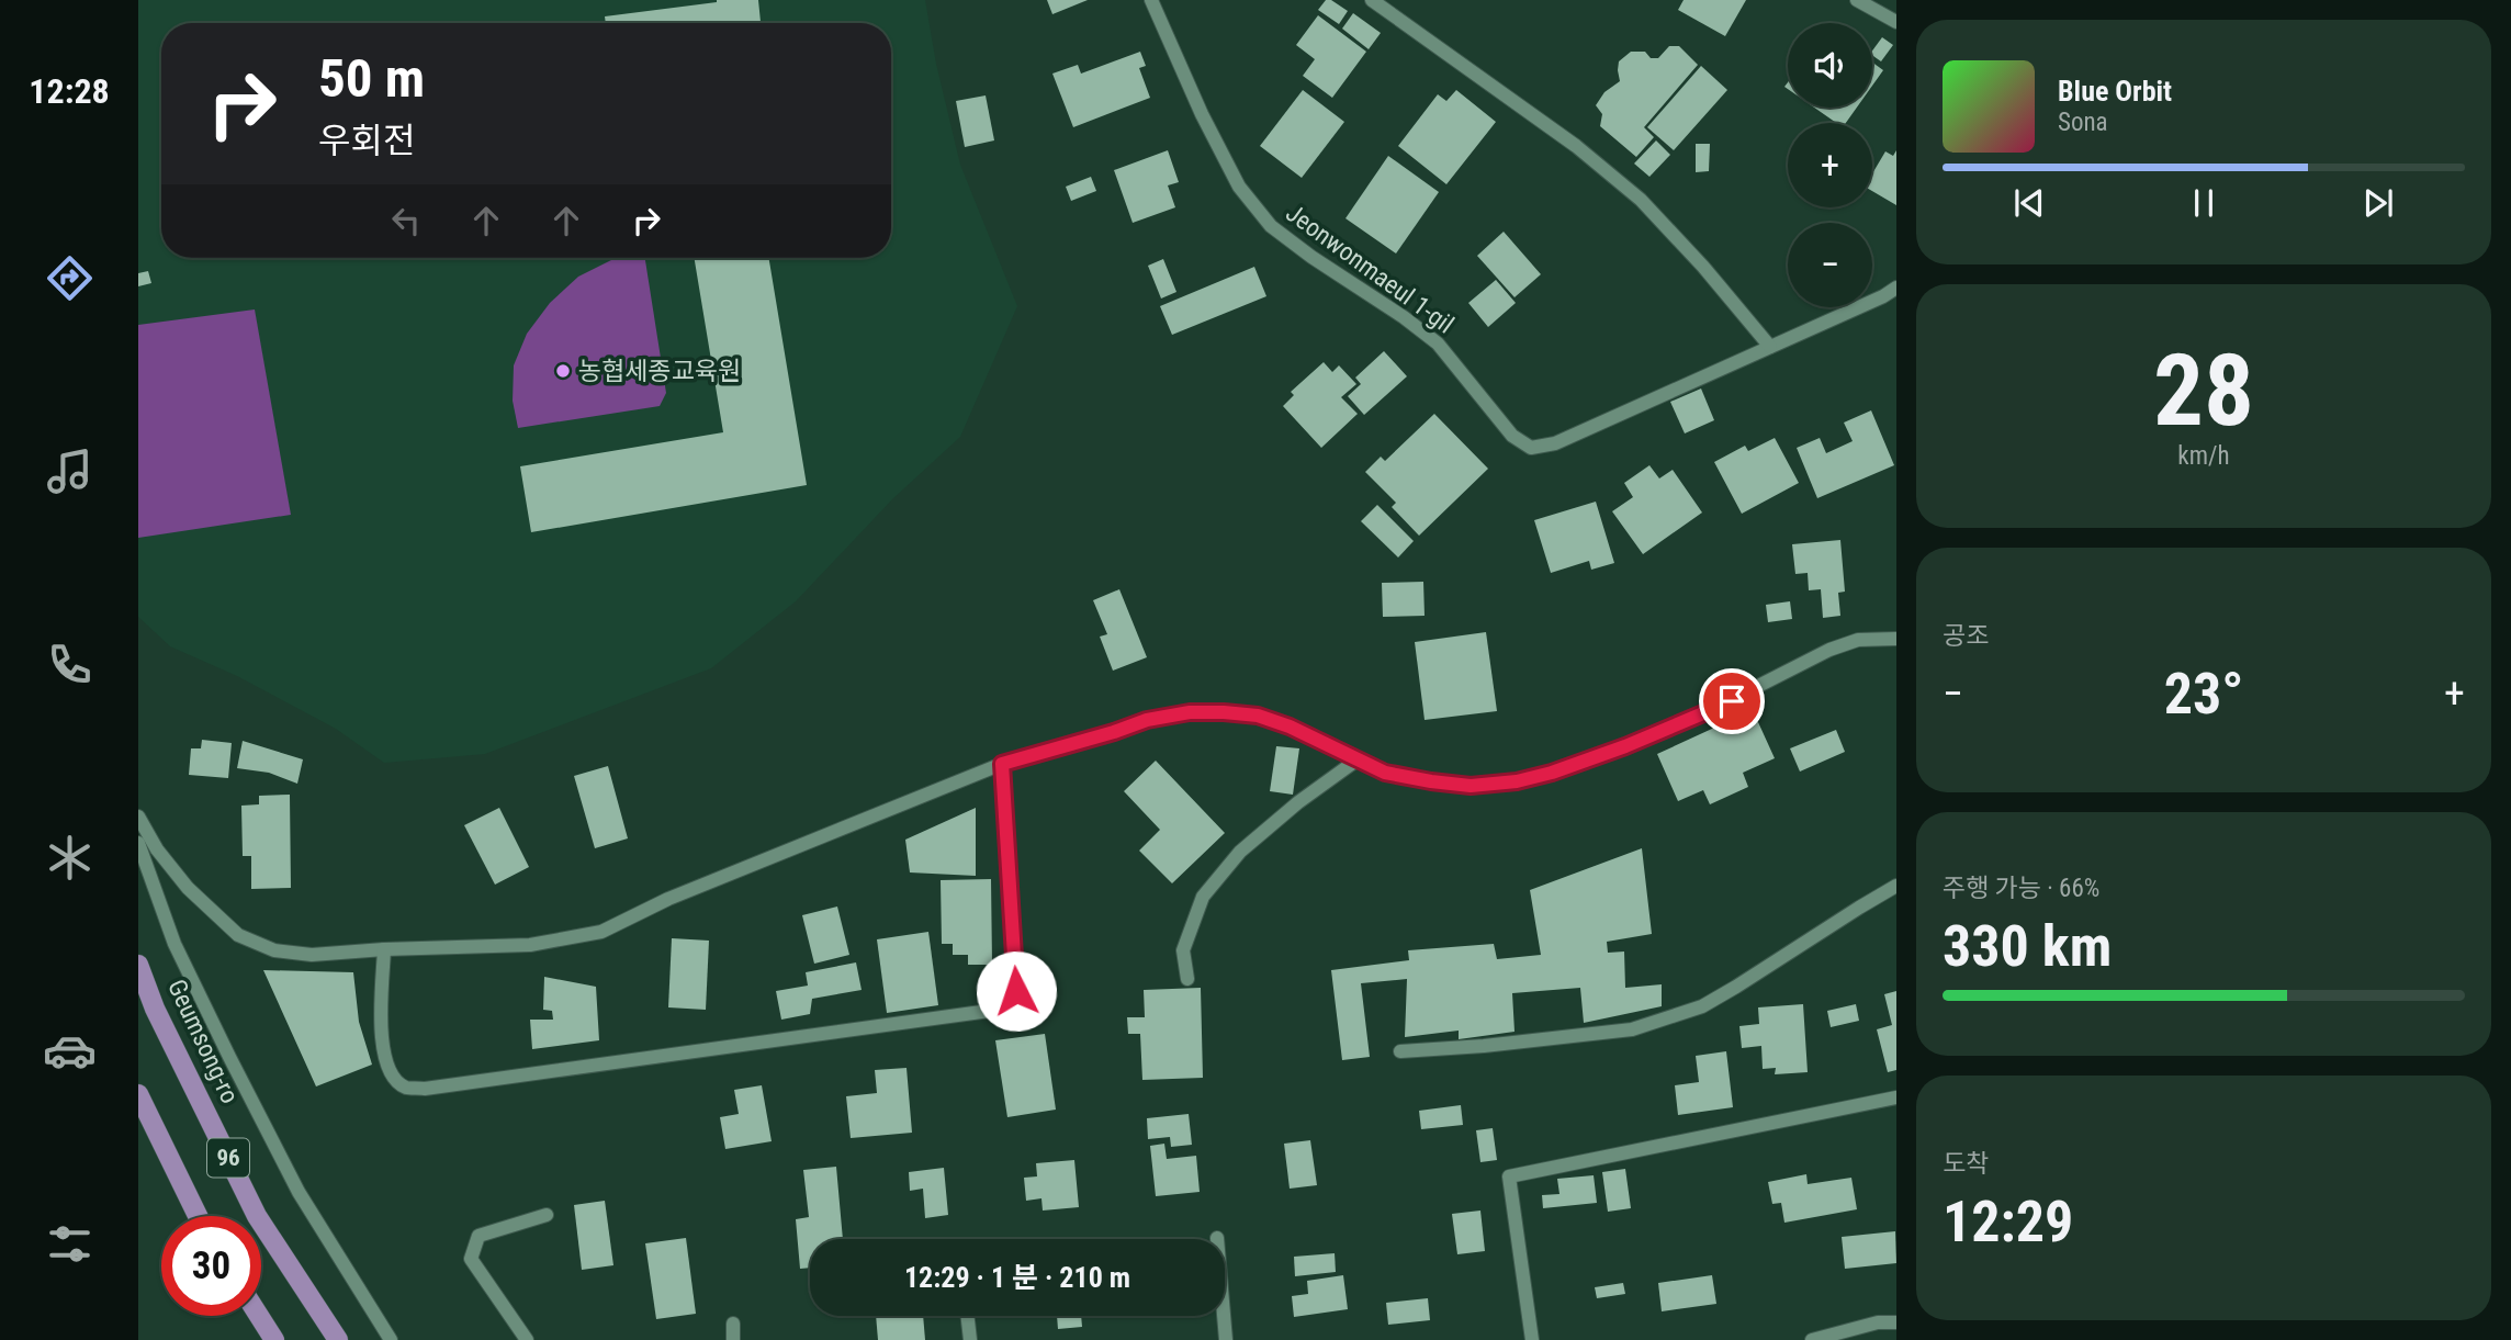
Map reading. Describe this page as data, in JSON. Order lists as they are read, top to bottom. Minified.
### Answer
{"streets":{"main road":["Geumsong-ro","96"],"street":["Jeonwonmaeul 1-gil"]},"places":["농협세종교육원"],"page":{"tabs":"12:28","map_buttons":["+","−"],"turn":["50 m","우회전"],"song":["Blue Orbit","Sona"],"tile":[["28","km/h"],"공조",["주행 가능 · 66%","330 km"],["도착","12:29"]],"heat":["−","23°","+"],"limit":"30","trip":"12:29 · 1 분 · 210 m"}}
